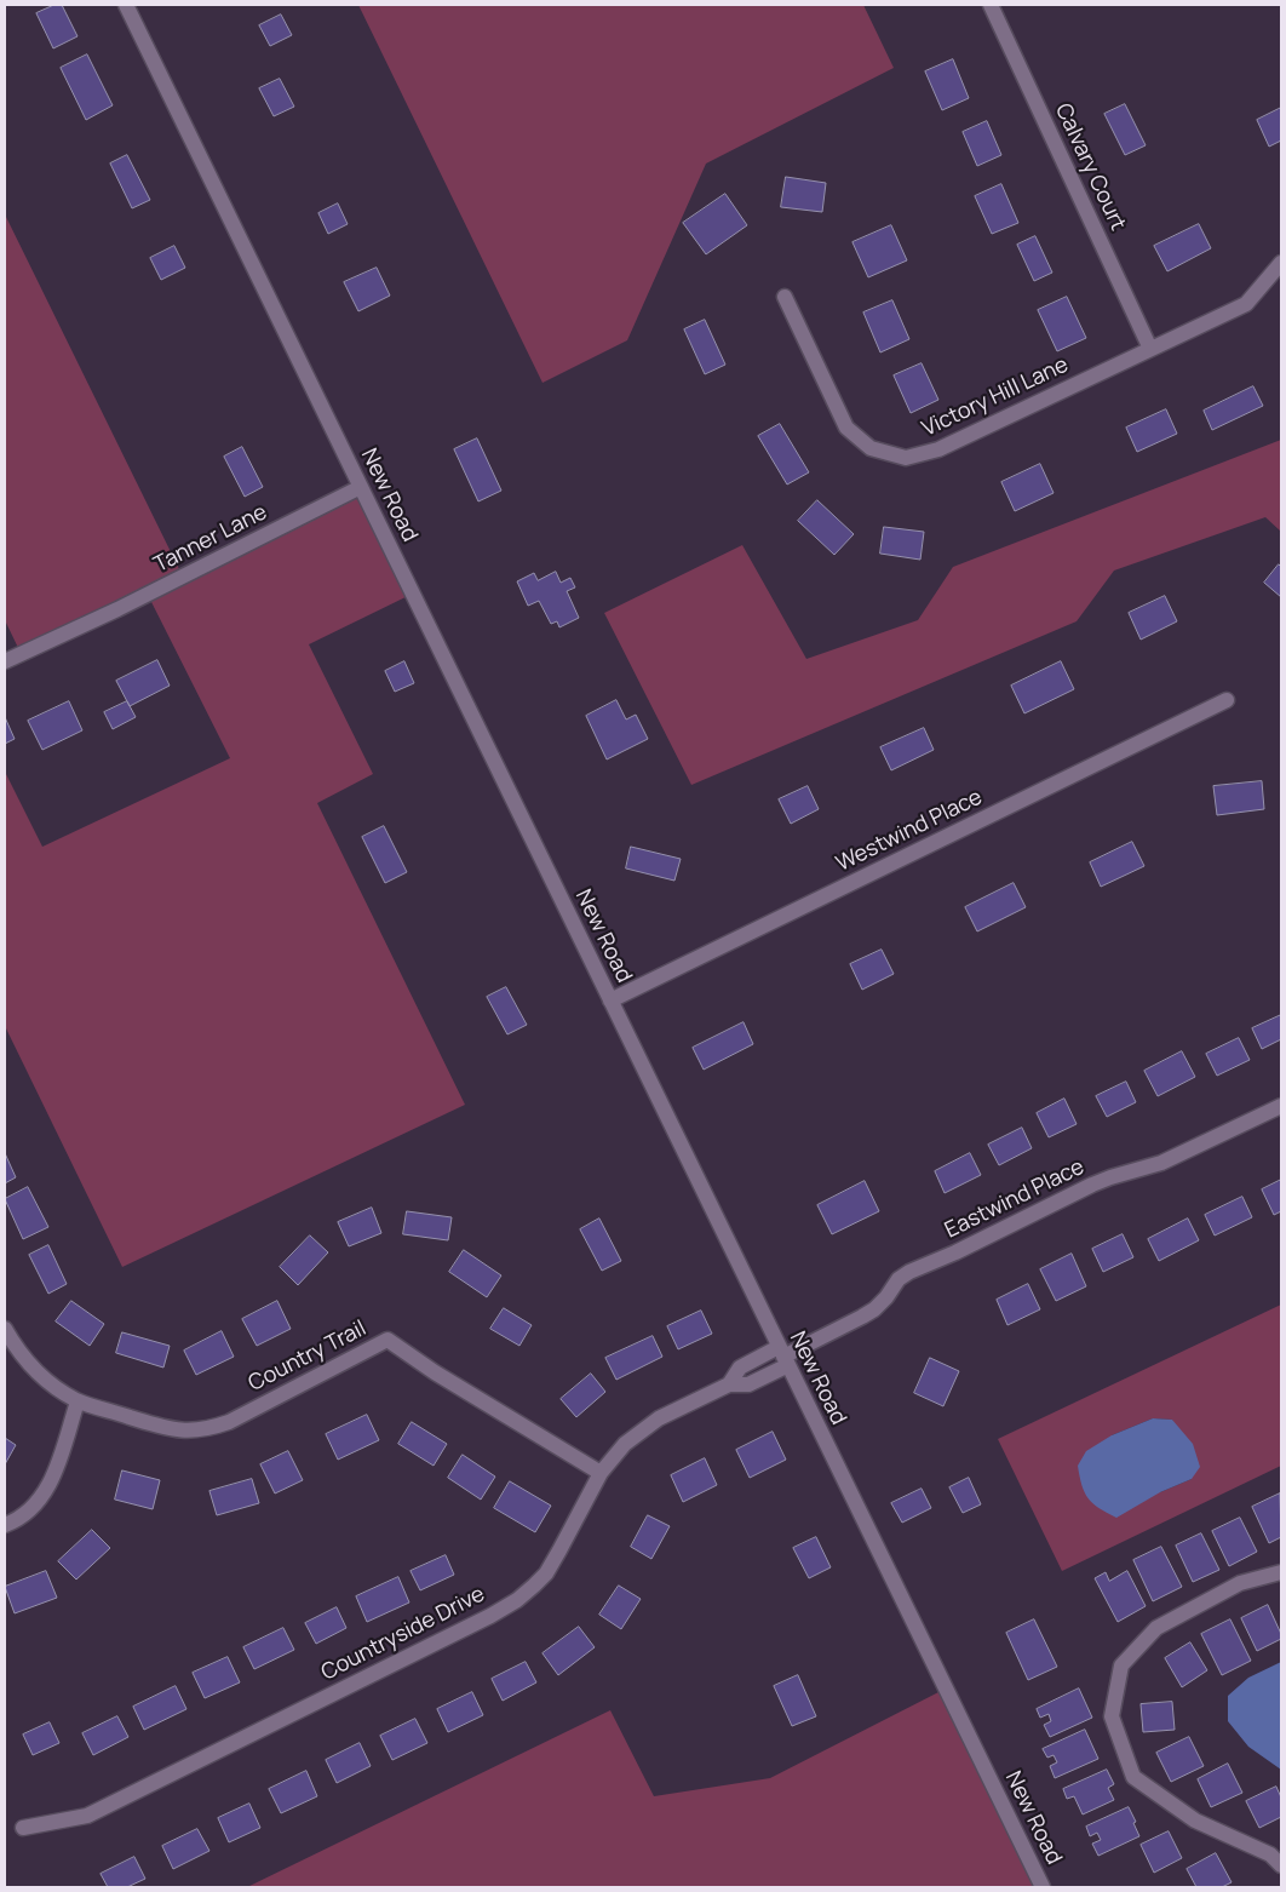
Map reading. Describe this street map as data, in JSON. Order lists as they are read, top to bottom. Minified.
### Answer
{"streets":{"street":["Calvary Court","Victory Hill Lane","New Road","Tanner Lane","Westwind Place","Eastwind Place","Country Trail","Countryside Drive"]},"crossings":[["Calvary Court","Victory Hill Lane"],["New Road","Tanner Lane"],["New Road","Westwind Place"],["New Road","Eastwind Place"],["New Road","Countryside Drive"],["Eastwind Place","Countryside Drive"],["Country Trail","Countryside Drive"]]}
